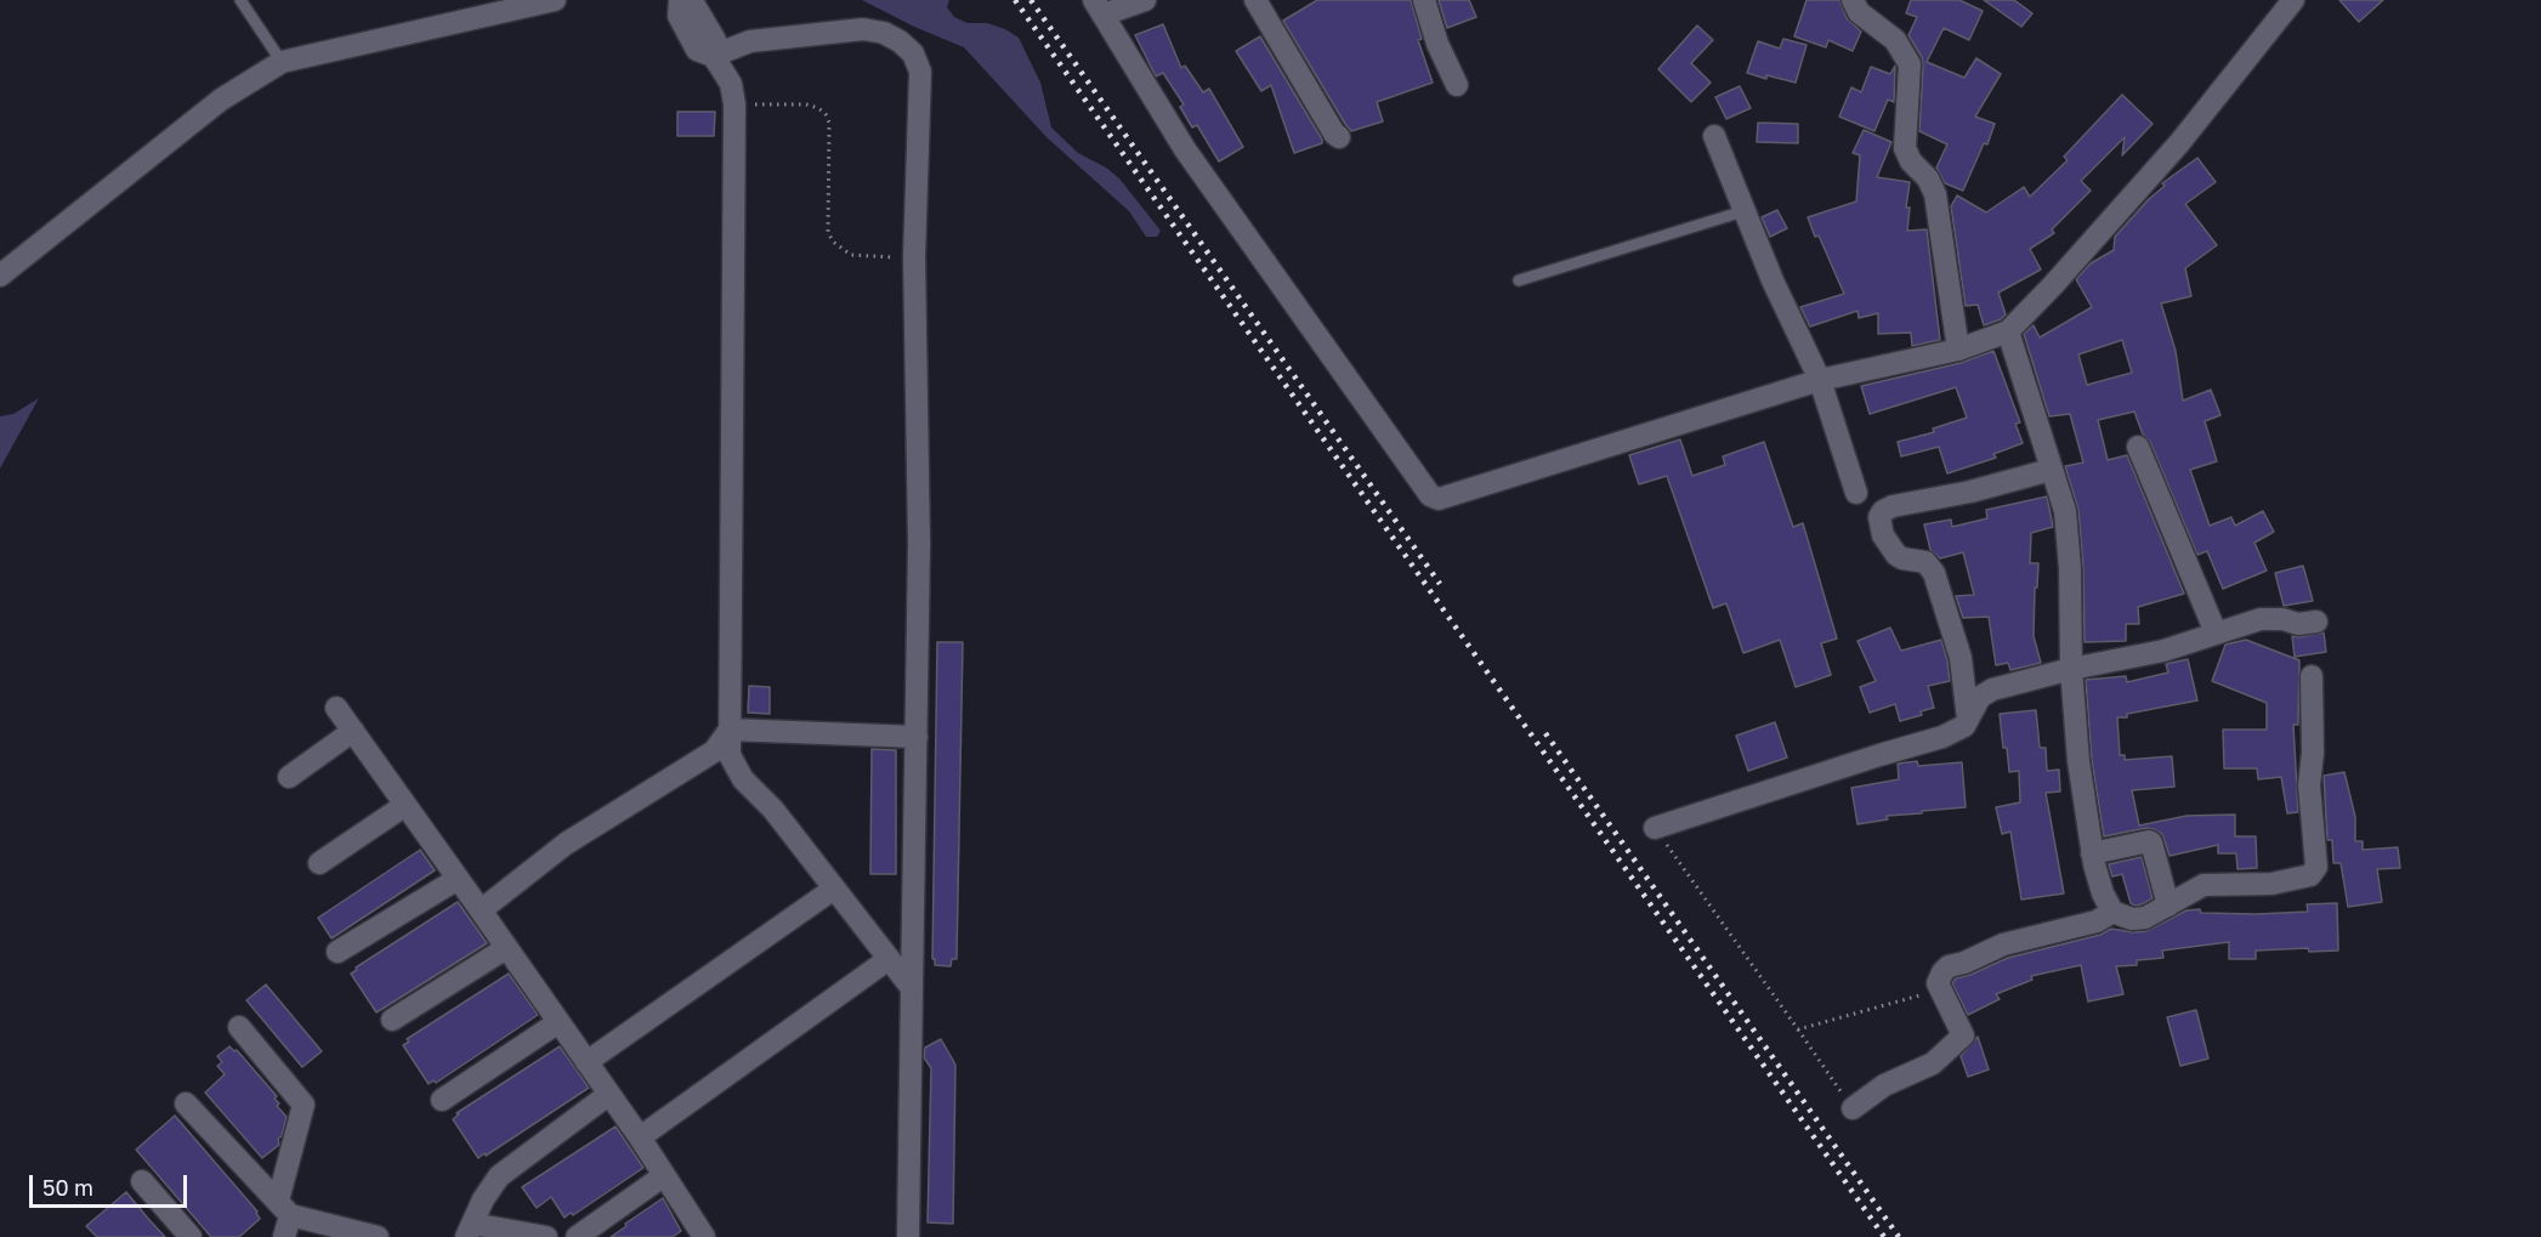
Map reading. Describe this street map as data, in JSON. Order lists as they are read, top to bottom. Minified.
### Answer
{"scale_bar":"50 m"}
